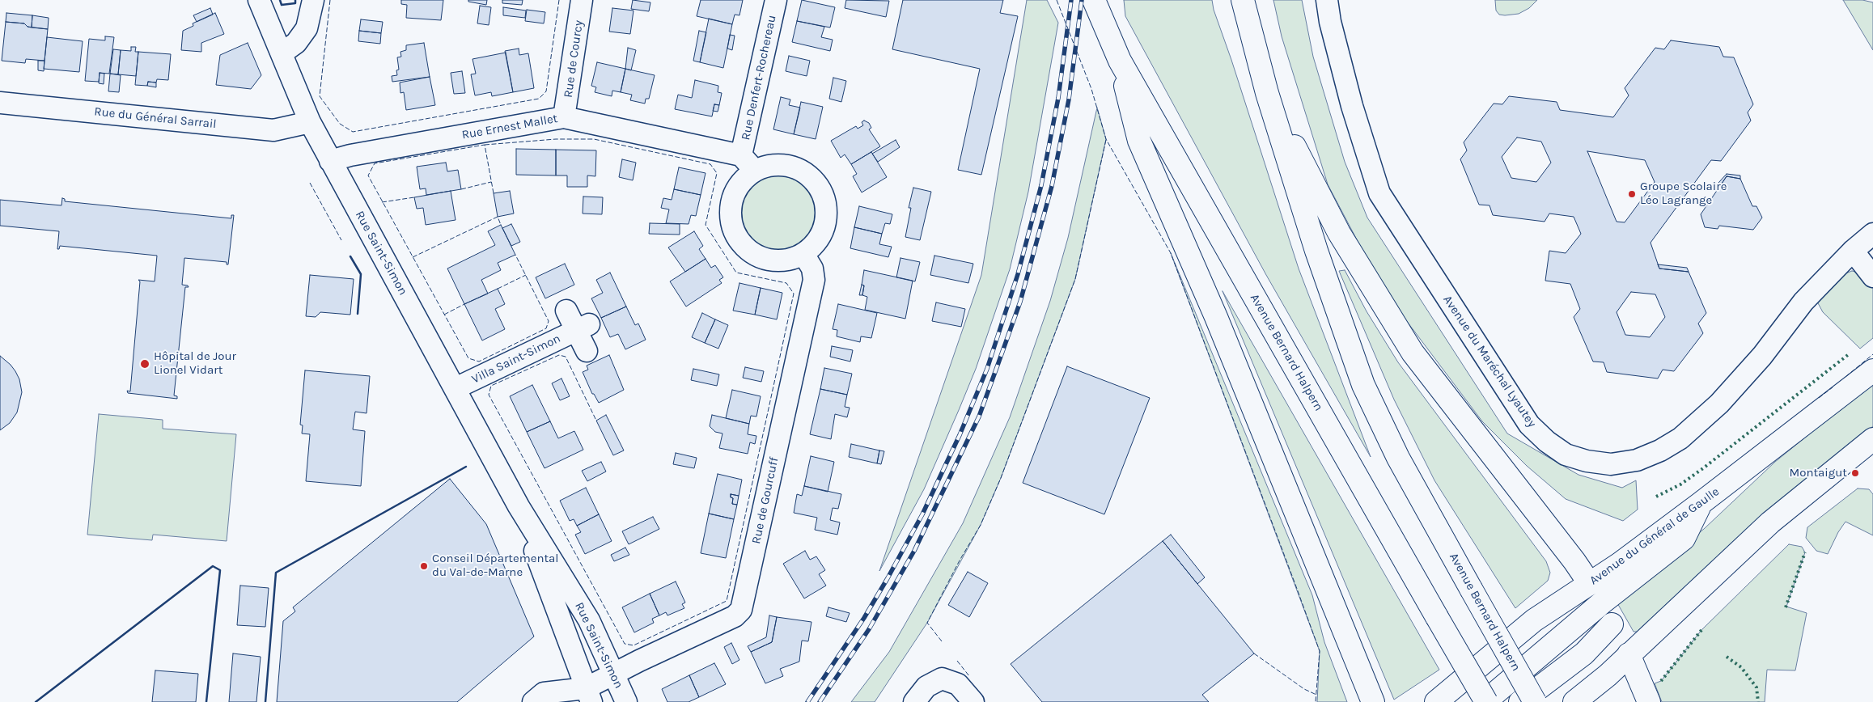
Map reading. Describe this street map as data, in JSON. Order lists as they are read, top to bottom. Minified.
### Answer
{"streets":{"main road":["Avenue Bernard Halpern","Avenue du Général de Gaulle"],"street":["Rue de Courcy","Rue Denfert-Rochereau","Rue du Général Sarrail","Rue Ernest Mallet","Rue Saint-Simon","Villa Saint-Simon","Avenue du Maréchal Lyautey","Rue de Gourcuff"]},"crossings":[["Rue de Courcy","Rue Ernest Mallet"],["Rue Denfert-Rochereau","Rue Ernest Mallet"],["Rue Denfert-Rochereau","Rue de Gourcuff"],["Rue du Général Sarrail","Rue Saint-Simon"],["Rue Ernest Mallet","Rue Saint-Simon"],["Rue Ernest Mallet","Rue de Gourcuff"],["Rue Saint-Simon","Villa Saint-Simon"],["Rue Saint-Simon","Rue de Gourcuff"]],"places":["Groupe Scolaire Léo Lagrange","Hôpital de Jour Lionel Vidart","Montaigut","Conseil Départemental du Val-de-Marne"]}
